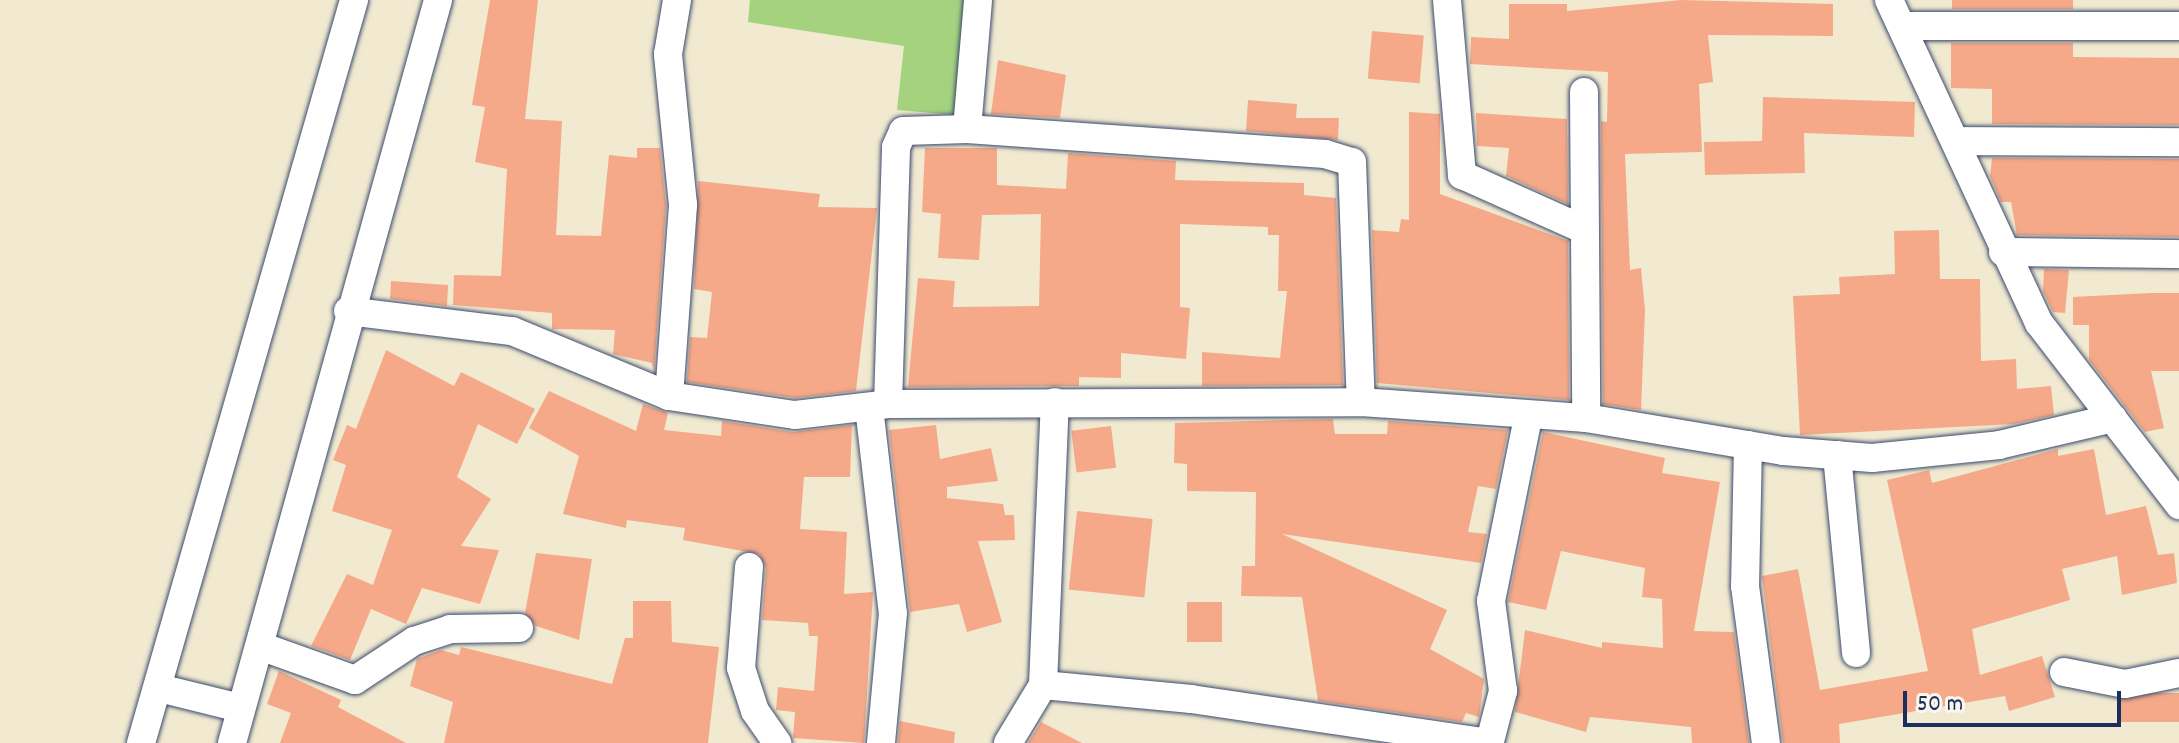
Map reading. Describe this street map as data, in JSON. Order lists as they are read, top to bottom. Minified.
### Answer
{"scale_bar":"50 m"}
